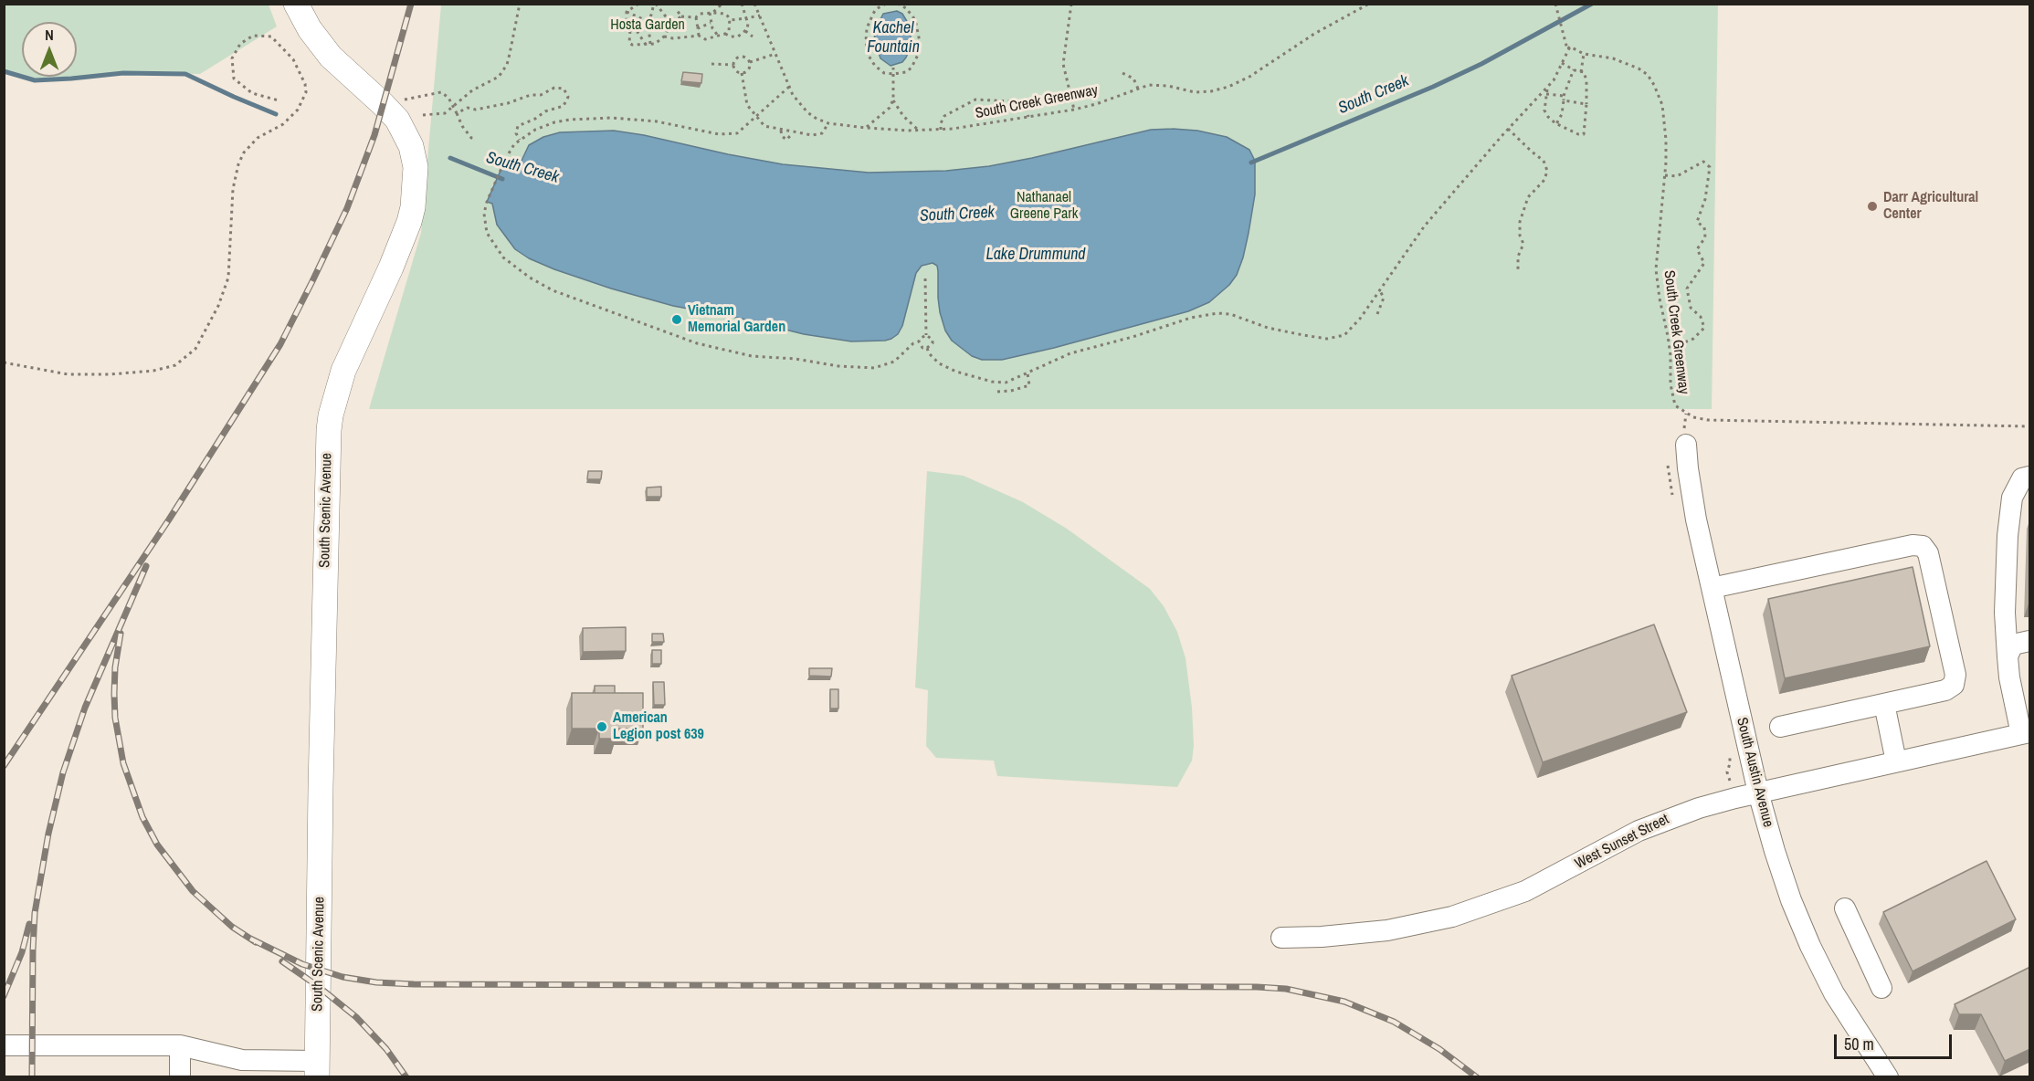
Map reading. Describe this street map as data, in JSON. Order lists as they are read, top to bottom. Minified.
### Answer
{"streets":{"main road":["South Scenic Avenue"],"street":["South Austin Avenue","West Sunset Street"],"path":["South Creek Greenway"]},"crossings":[["South Austin Avenue","West Sunset Street"]],"water":["Kachel Fountain","South Creek","Lake Drummund"],"parks":["Hosta Garden","Nathanael Greene Park"],"places":["Darr Agricultural Center","Vietnam Memorial Garden","American Legion post 639"],"scale_bar":"50 m","north":"top"}
